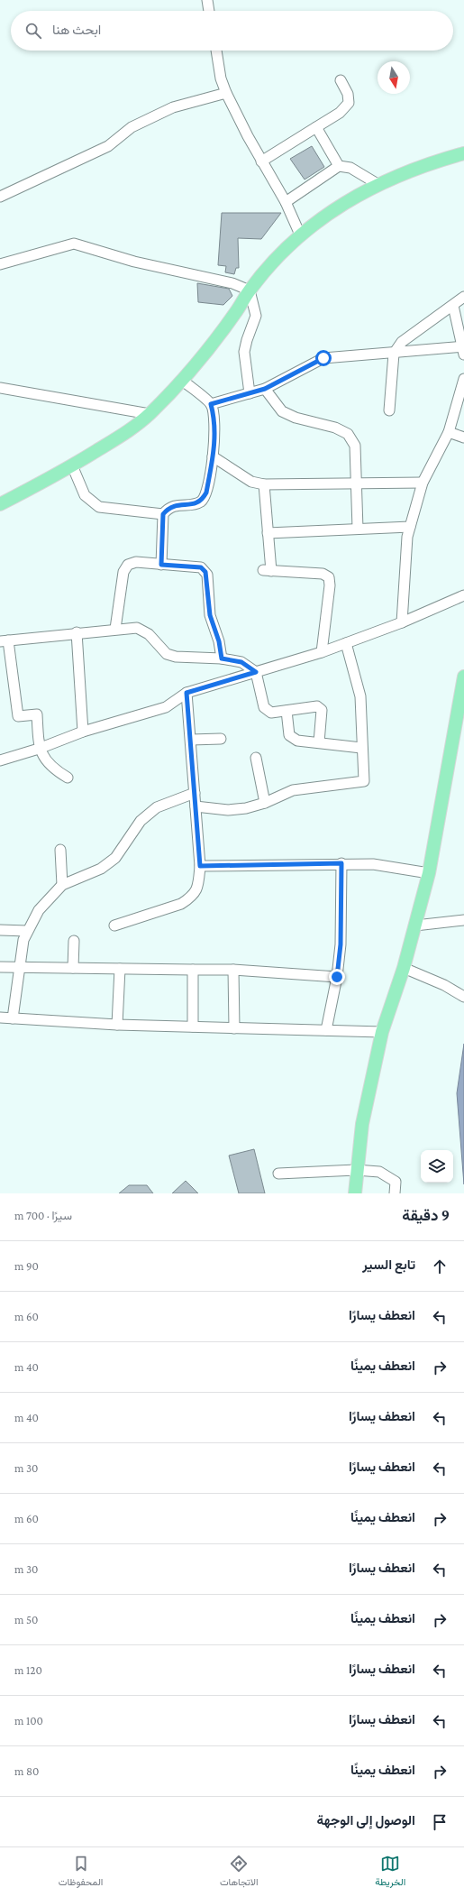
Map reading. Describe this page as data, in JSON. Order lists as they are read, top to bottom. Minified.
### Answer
{"north":"bottom","page":{"search":"ابحث هنا","heading":["9 دقيقة","سيرًا · 700 m"],"list":[["تابع السير","90 m"],["انعطف يسارًا","60 m"],["انعطف يمينًا","40 m"],["انعطف يسارًا","40 m"],["انعطف يسارًا","30 m"],["انعطف يمينًا","60 m"],["انعطف يسارًا","30 m"],["انعطف يمينًا","50 m"],["انعطف يسارًا","120 m"],["انعطف يسارًا","100 m"],["انعطف يمينًا","80 m"],"الوصول إلى الوجهة"],"nav":["الخريطة","الاتجاهات","المحفوظات"]}}
